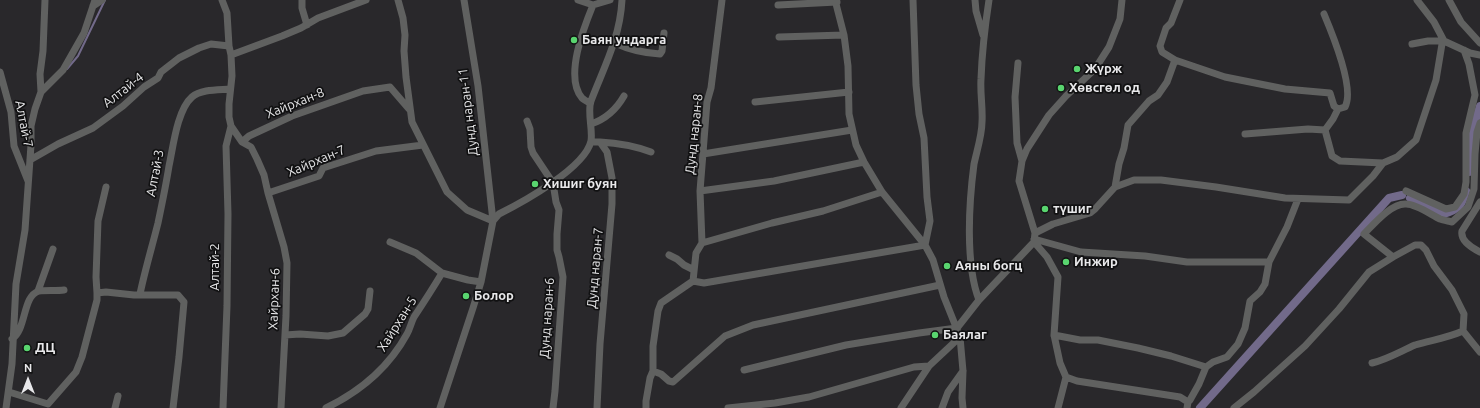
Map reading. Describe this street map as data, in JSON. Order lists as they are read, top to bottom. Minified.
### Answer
{"streets":{"street":["Алтай-4","Хайрхан-8","Дунд наран-11","Алтай-7","Дунд наран-8","Хайрхан-7","Алтай-3","Алтай-2","Дунд наран-7","Хайрхан-6","Дунд наран-6","Хайрхан-5"]},"crossings":[["Алтай-4","Алтай-7"],["Хайрхан-7","Хайрхан-6"]],"places":["Баян ундарга","Жүрж","Хөвсгөл од","Хишиг буян","түшиг","Инжир","Аяны богц","Болор","Баялаг","ДЦ"],"north":"top"}
